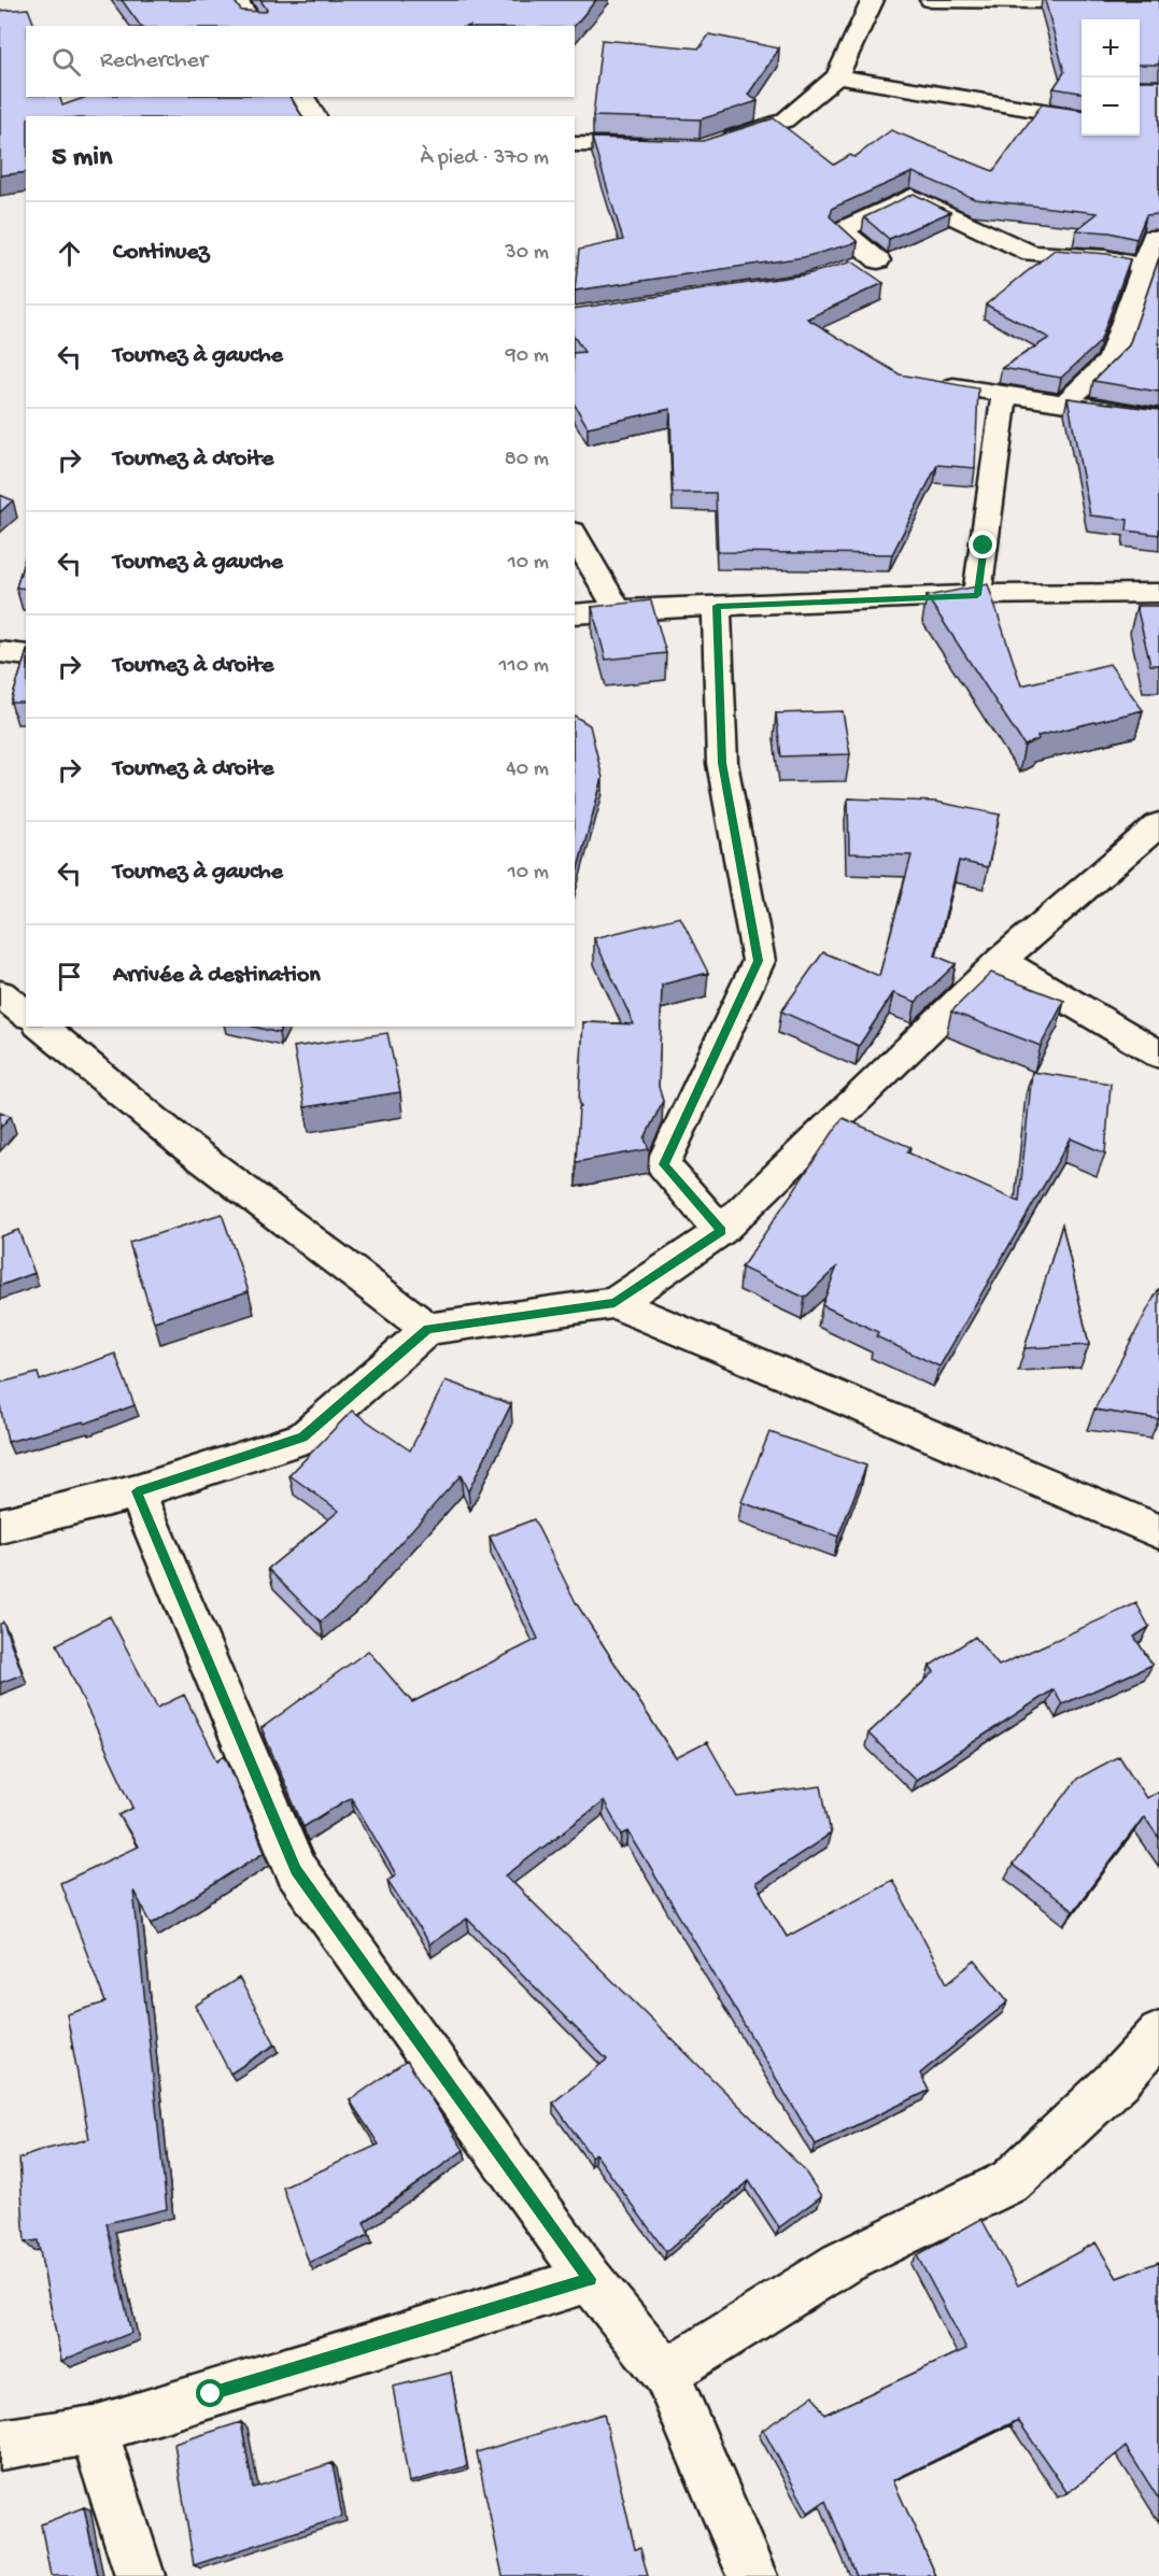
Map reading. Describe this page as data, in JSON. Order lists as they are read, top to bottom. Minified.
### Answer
{"page":{"map_buttons":["+","−"],"search":"Rechercher","heading":["5 min","À pied · 370 m"],"list":[["Continuez","30 m"],["Tournez à gauche","90 m"],["Tournez à droite","80 m"],["Tournez à gauche","10 m"],["Tournez à droite","110 m"],["Tournez à droite","40 m"],["Tournez à gauche","10 m"],"Arrivée à destination"]}}
